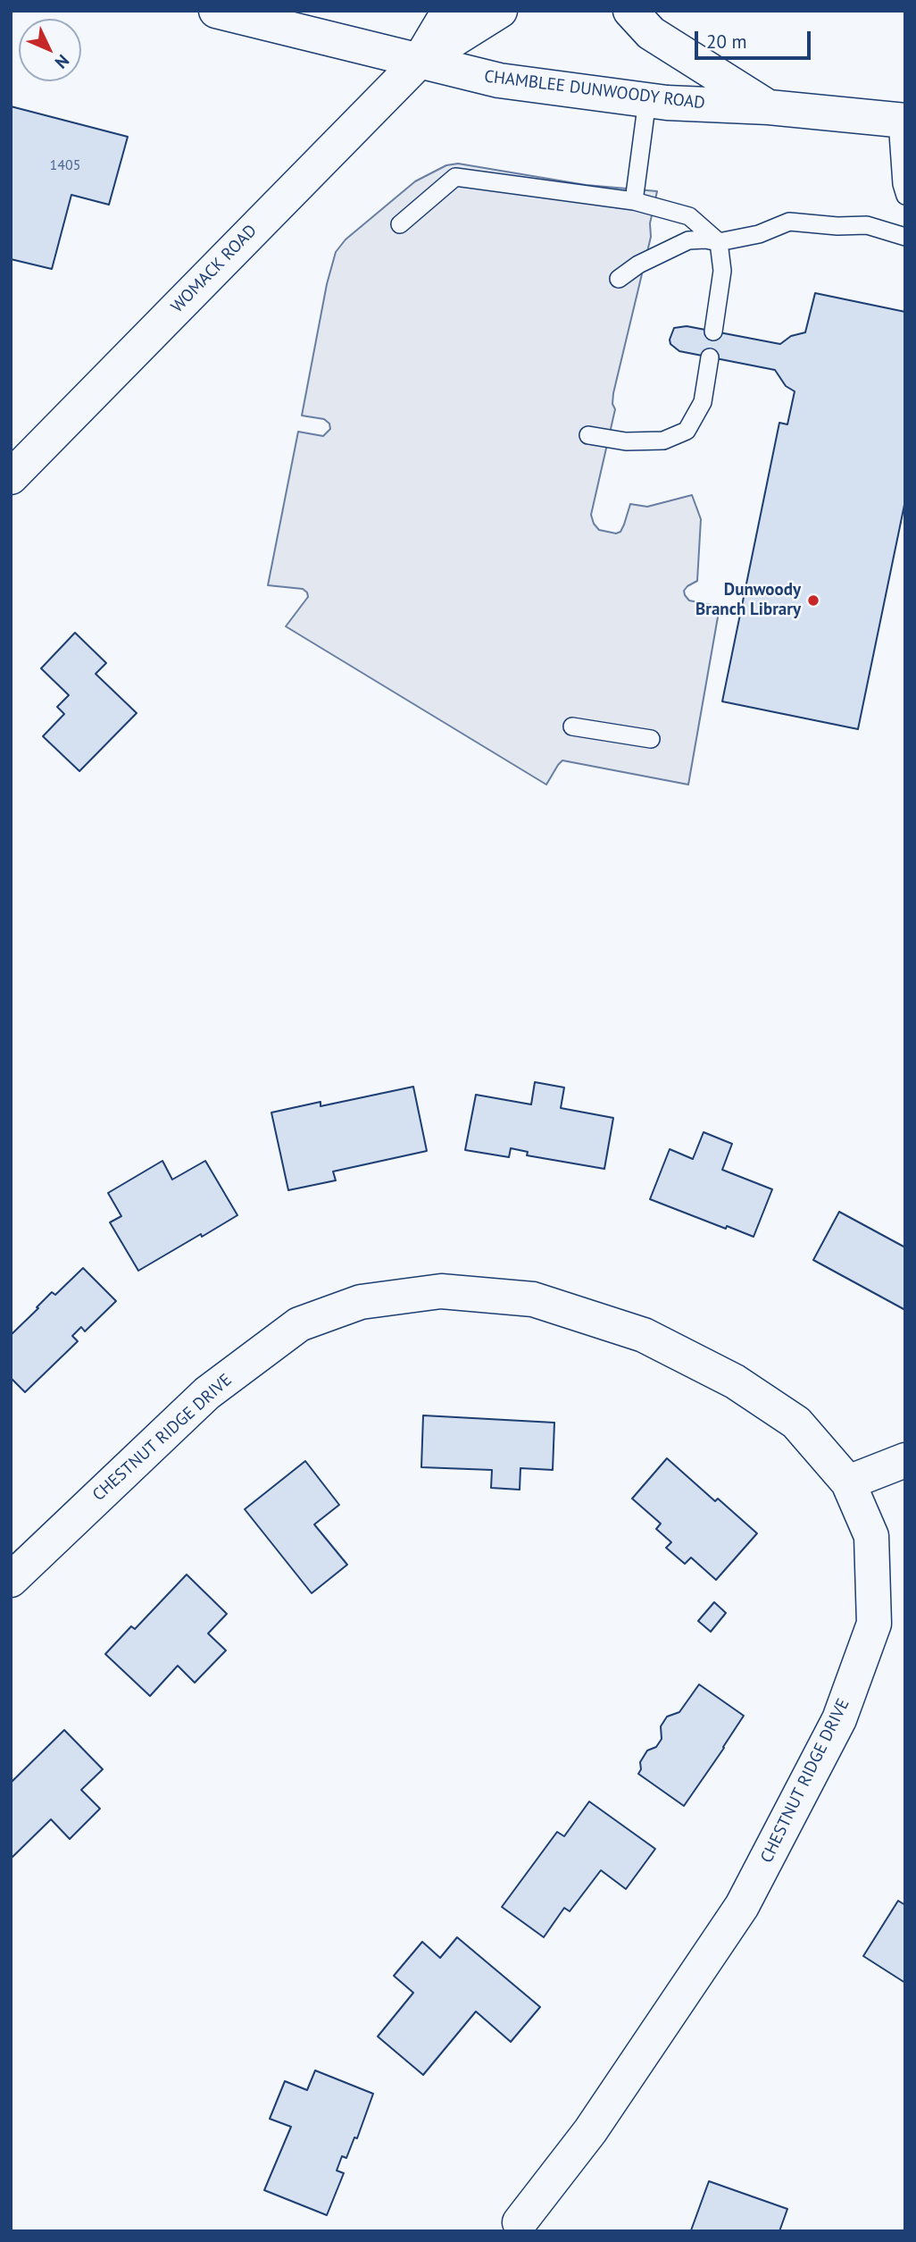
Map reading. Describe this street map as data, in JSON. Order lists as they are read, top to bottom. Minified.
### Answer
{"streets":{"street":["CHAMBLEE DUNWOODY ROAD","WOMACK ROAD","CHESTNUT RIDGE DRIVE"]},"crossings":[["CHAMBLEE DUNWOODY ROAD","WOMACK ROAD"]],"places":["Dunwoody Branch Library"],"house_numbers":["1405"],"scale_bar":"20 m","north":"bottom right"}
